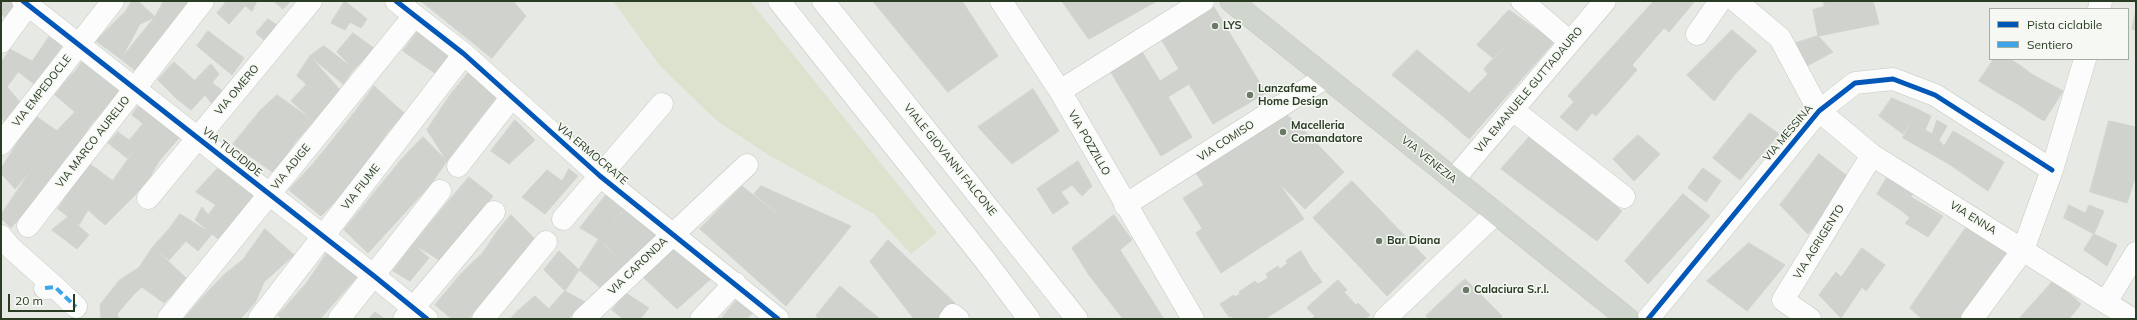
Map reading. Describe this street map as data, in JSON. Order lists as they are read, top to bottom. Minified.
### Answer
{"streets":{"main road":["VIA VENEZIA"],"street":["VIA OMERO","VIA EMANUELE GUTTADAURO","VIA EMPEDOCLE","VIA MESSINA","VIA COMISO","VIA MARCO AURELIO","VIA POZZILLO","VIA TUCIDIDE","VIA ERMOCRATE","VIALE GIOVANNI FALCONE","VIA ADIGE","VIA FIUME","VIA ENNA","VIA AGRIGENTO","VIA CARONDA"]},"crossings":[["VIA OMERO","VIA TUCIDIDE"],["VIA EMANUELE GUTTADAURO","VIA VENEZIA"],["VIA EMPEDOCLE","VIA TUCIDIDE"],["VIA MESSINA","VIA ENNA"],["VIA COMISO","VIA POZZILLO"],["VIA COMISO","VIA VENEZIA"],["VIA MARCO AURELIO","VIA TUCIDIDE"],["VIA TUCIDIDE","VIA ADIGE"],["VIA TUCIDIDE","VIA FIUME"],["VIA ERMOCRATE","VIA ADIGE"],["VIA ERMOCRATE","VIA FIUME"],["VIA ERMOCRATE","VIA CARONDA"],["VIA ENNA","VIA AGRIGENTO"]],"places":["LYS","Lanzafame Home Design","Macelleria Comandatore","Bar Diana","Calaciura S.r.l."],"legend":["Pista ciclabile","Sentiero"],"scale_bar":"20 m"}
